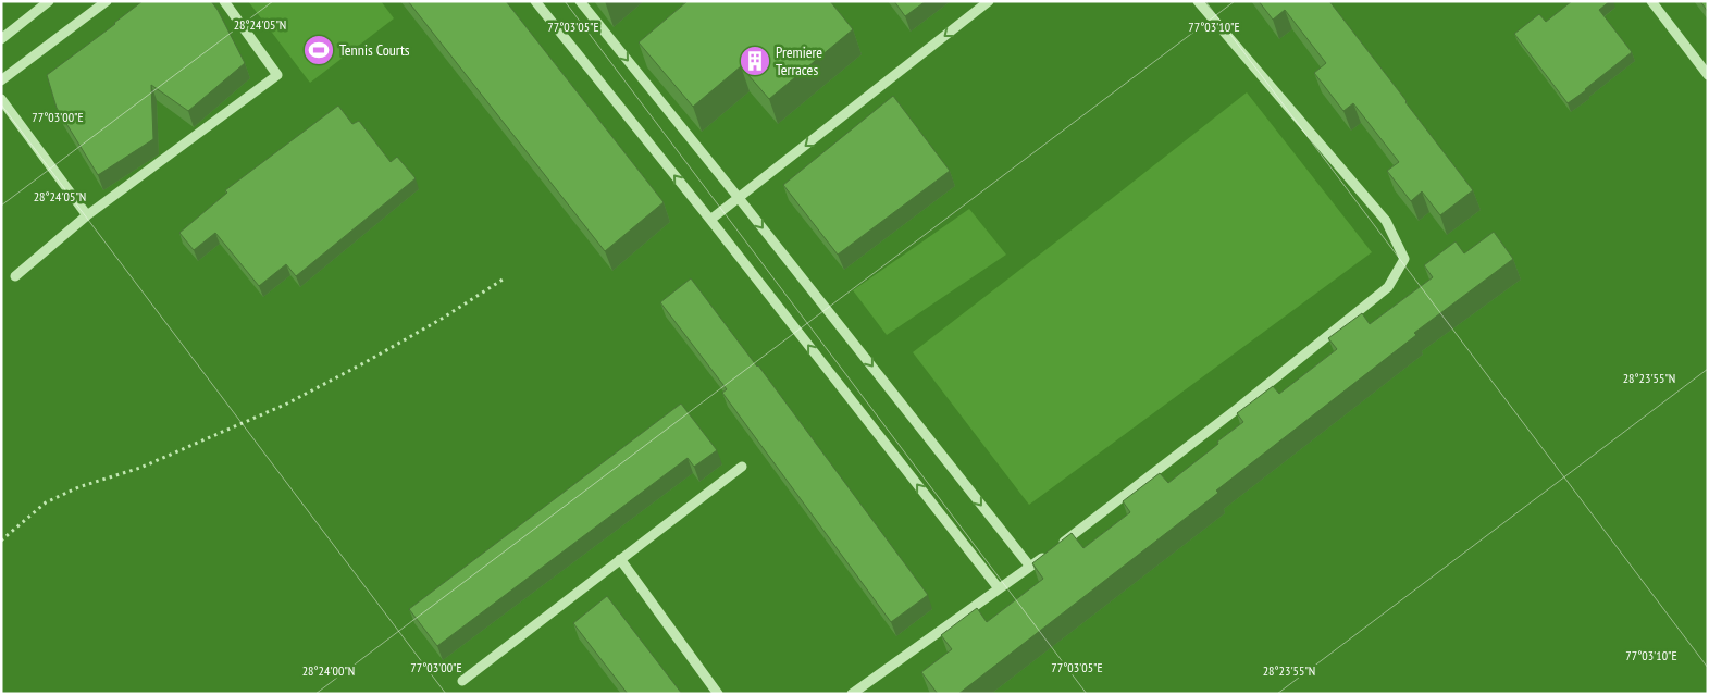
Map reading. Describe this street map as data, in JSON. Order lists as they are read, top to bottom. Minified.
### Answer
{"places":{"sports":["Tennis Courts"],"building":["Premiere Terraces"]},"coordinates":["28°24'05\"N","77°03'05\"E","77°03'10\"E","77°03'00\"E","28°23'55\"N","28°24'00\"N"]}
